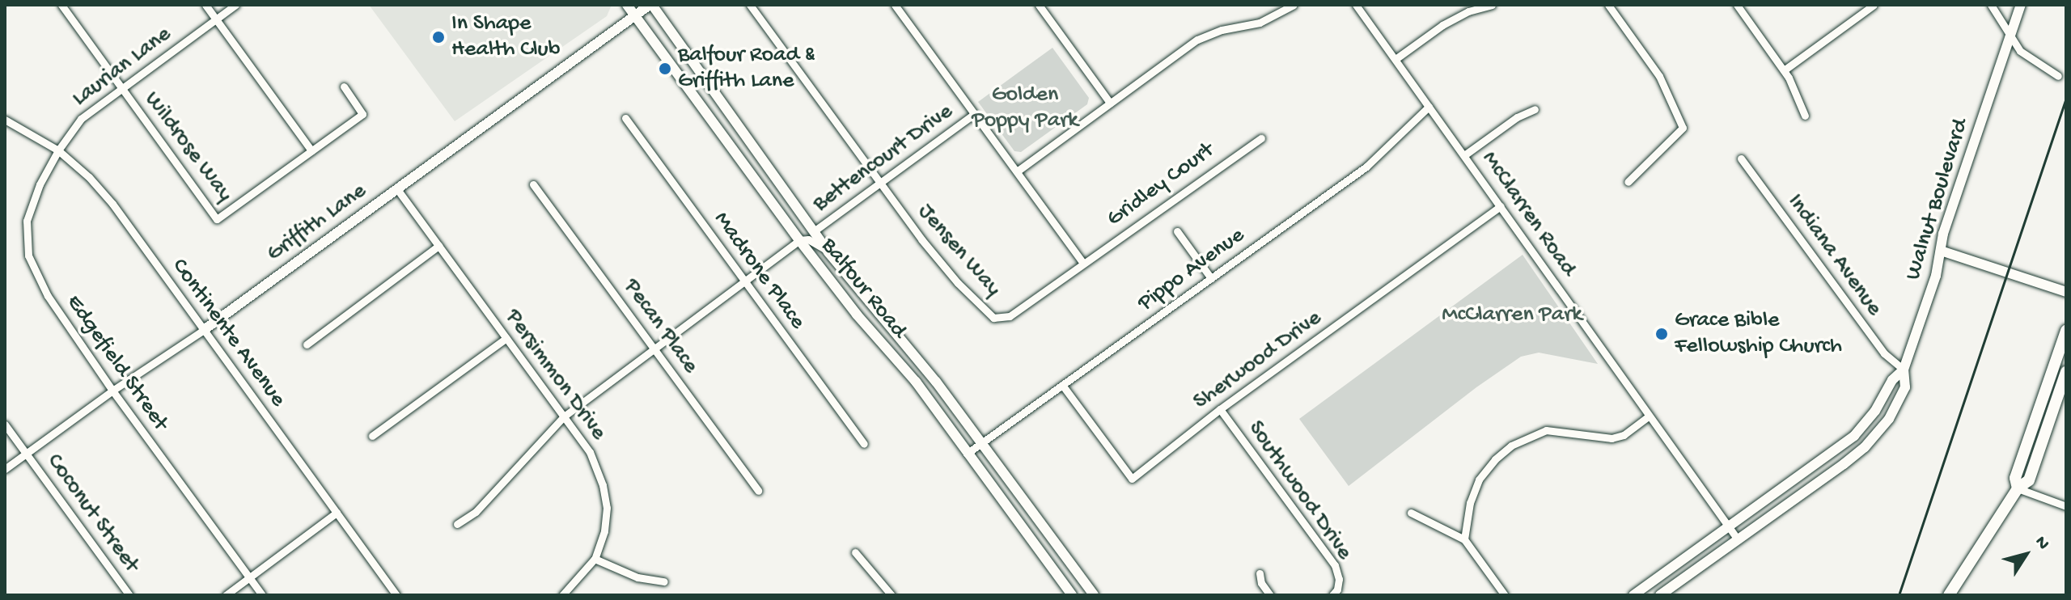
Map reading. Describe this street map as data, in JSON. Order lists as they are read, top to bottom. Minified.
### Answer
{"streets":{"street":["Laurian Lane","Wildrose Way","Bettencourt Drive","Gridley Court","Walnut Boulevard","McClarren Road","Griffith Lane","Jensen Way","Indiana Avenue","Pippo Avenue","Madrone Place","Balfour Road","Pecan Place","Continente Avenue","Sherwood Drive","Edgefield Street","Persimmon Drive","Southwood Drive","Coconut Street"]},"crossings":[["Laurian Lane","Wildrose Way"],["Laurian Lane","Continente Avenue"],["Laurian Lane","Edgefield Street"],["Bettencourt Drive","Jensen Way"],["Bettencourt Drive","Balfour Road"],["Gridley Court","Jensen Way"],["Walnut Boulevard","McClarren Road"],["Walnut Boulevard","Indiana Avenue"],["McClarren Road","Pippo Avenue"],["McClarren Road","Sherwood Drive"],["Griffith Lane","Balfour Road"],["Griffith Lane","Continente Avenue"],["Griffith Lane","Edgefield Street"],["Griffith Lane","Persimmon Drive"],["Griffith Lane","Coconut Street"],["Pippo Avenue","Balfour Road"],["Pippo Avenue","Sherwood Drive"],["Continente Avenue","Edgefield Street"],["Sherwood Drive","Southwood Drive"]],"parks":["Golden Poppy Park","McClarren Park"],"places":["In Shape Health Club","Balfour Road & Griffith Lane","Grace Bible Fellowship Church"],"north":"top right"}
